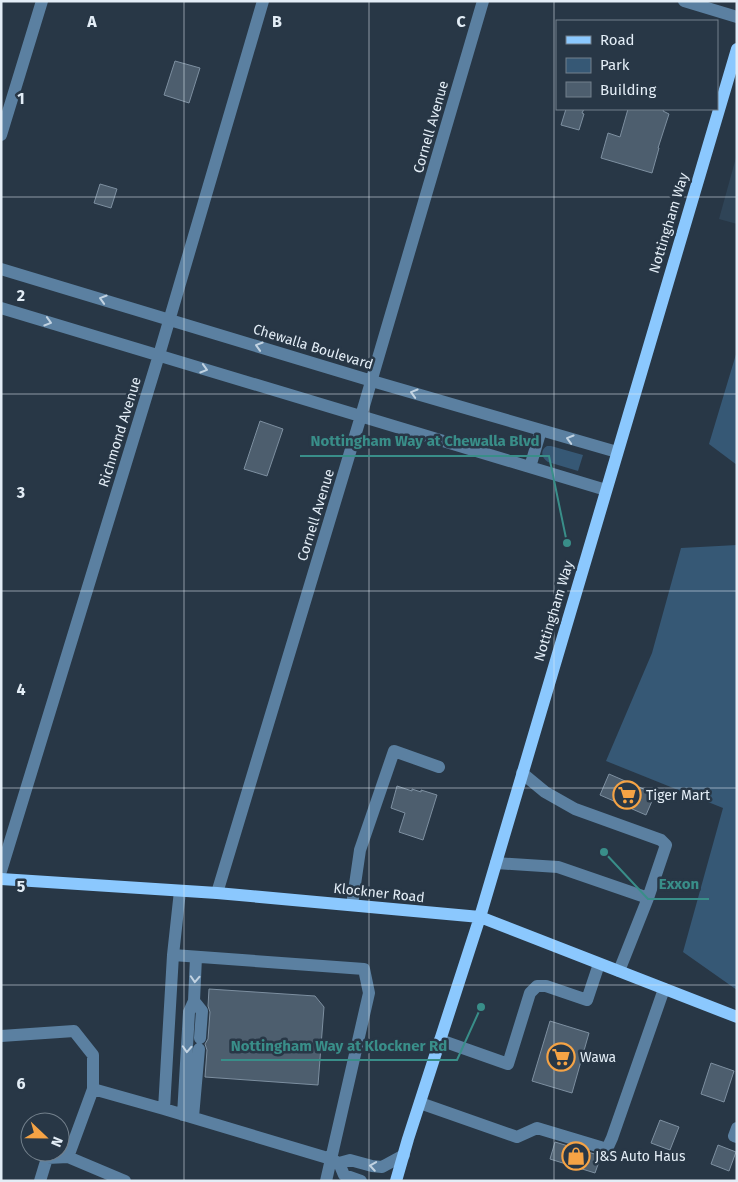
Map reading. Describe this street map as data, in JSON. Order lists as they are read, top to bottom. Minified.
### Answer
{"streets":{"main road":["Nottingham Way","Klockner Road"],"street":["Cornell Avenue","Chewalla Boulevard","Richmond Avenue"]},"crossings":[["Cornell Avenue","Chewalla Boulevard"],["Cornell Avenue","Klockner Road"],["Nottingham Way","Chewalla Boulevard"],["Nottingham Way","Klockner Road"],["Chewalla Boulevard","Richmond Avenue"]],"places":{"other":["Nottingham Way at Chewalla Blvd","Exxon","Nottingham Way at Klockner Rd"],"supermarket":["Tiger Mart","Wawa"],"shop":["J&S Auto Haus"]},"legend":["Road","Park","Building"],"north":"right","grid":{"columns":["A","B","C"],"rows":["1","2","3","4","5","6"]}}
